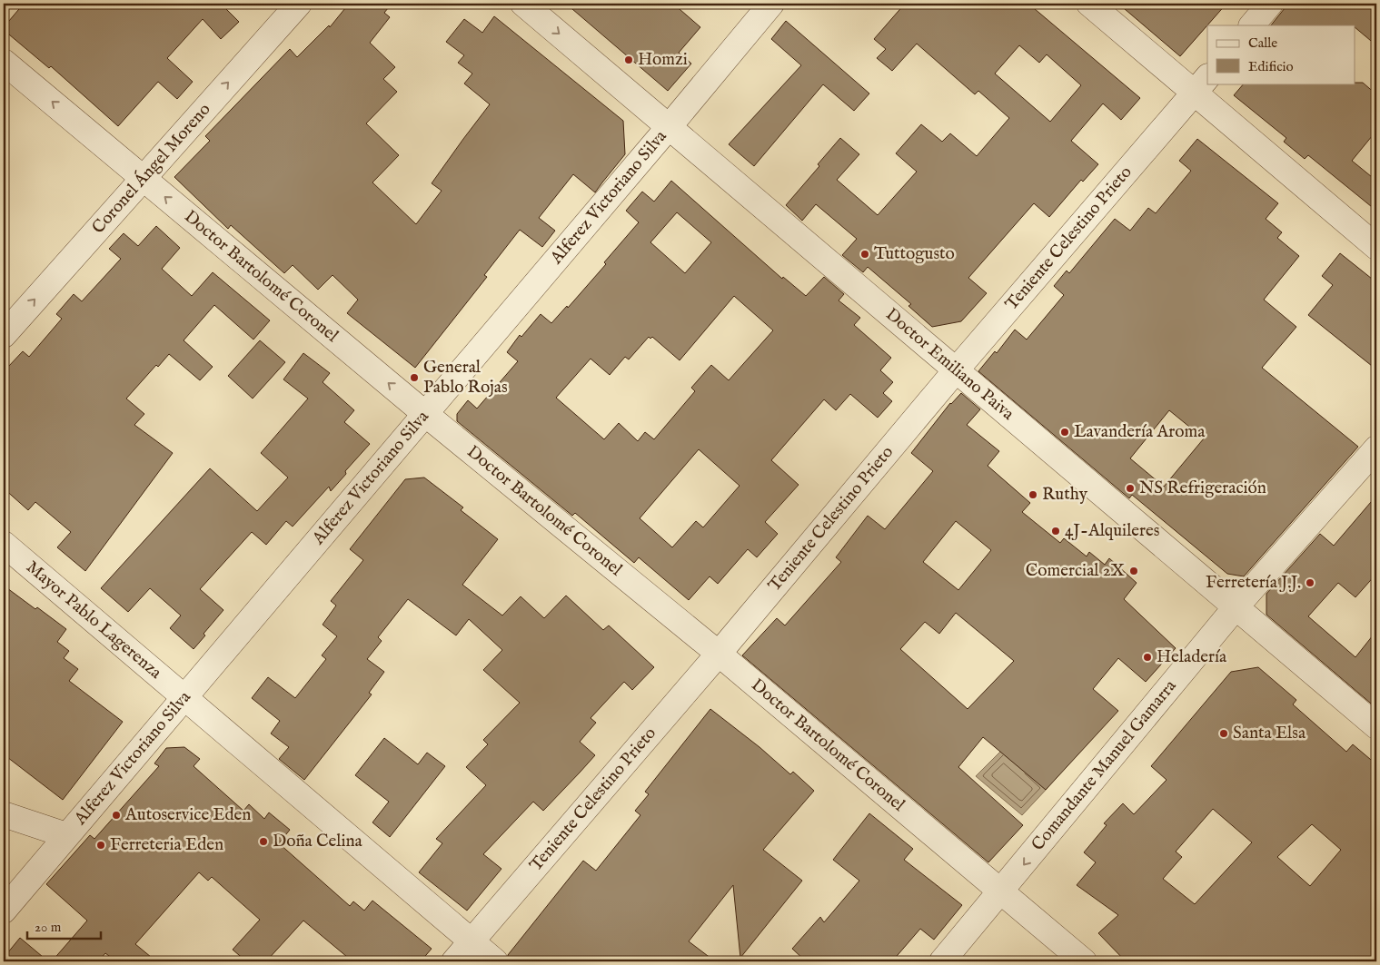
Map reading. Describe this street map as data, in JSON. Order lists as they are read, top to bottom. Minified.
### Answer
{"streets":{"street":["Coronel Ángel Moreno","Alferez Victoriano Silva","Teniente Celestino Prieto","Doctor Bartolomé Coronel","Doctor Emiliano Paiva","Mayor Pablo Lagerenza","Comandante Manuel Gamarra"]},"crossings":[["Coronel Ángel Moreno","Doctor Bartolomé Coronel"],["Alferez Victoriano Silva","Doctor Bartolomé Coronel"],["Alferez Victoriano Silva","Doctor Emiliano Paiva"],["Alferez Victoriano Silva","Mayor Pablo Lagerenza"],["Teniente Celestino Prieto","Doctor Bartolomé Coronel"],["Teniente Celestino Prieto","Doctor Emiliano Paiva"],["Teniente Celestino Prieto","Mayor Pablo Lagerenza"],["Doctor Bartolomé Coronel","Comandante Manuel Gamarra"],["Doctor Emiliano Paiva","Comandante Manuel Gamarra"]],"one_way":["Coronel Ángel Moreno","Doctor Bartolomé Coronel","Comandante Manuel Gamarra"],"places":["Homzi","Tuttogusto","General Pablo Rojas","Lavandería Aroma","NS Refrigeración","Ruthy","4J-Alquileres","Comercial 2X","Ferretería J.J.","Heladería","Santa Elsa","Autoservice Eden","Doña Celina","Ferreteria Eden"],"legend":["Calle","Edificio"],"scale_bar":"20 m"}
